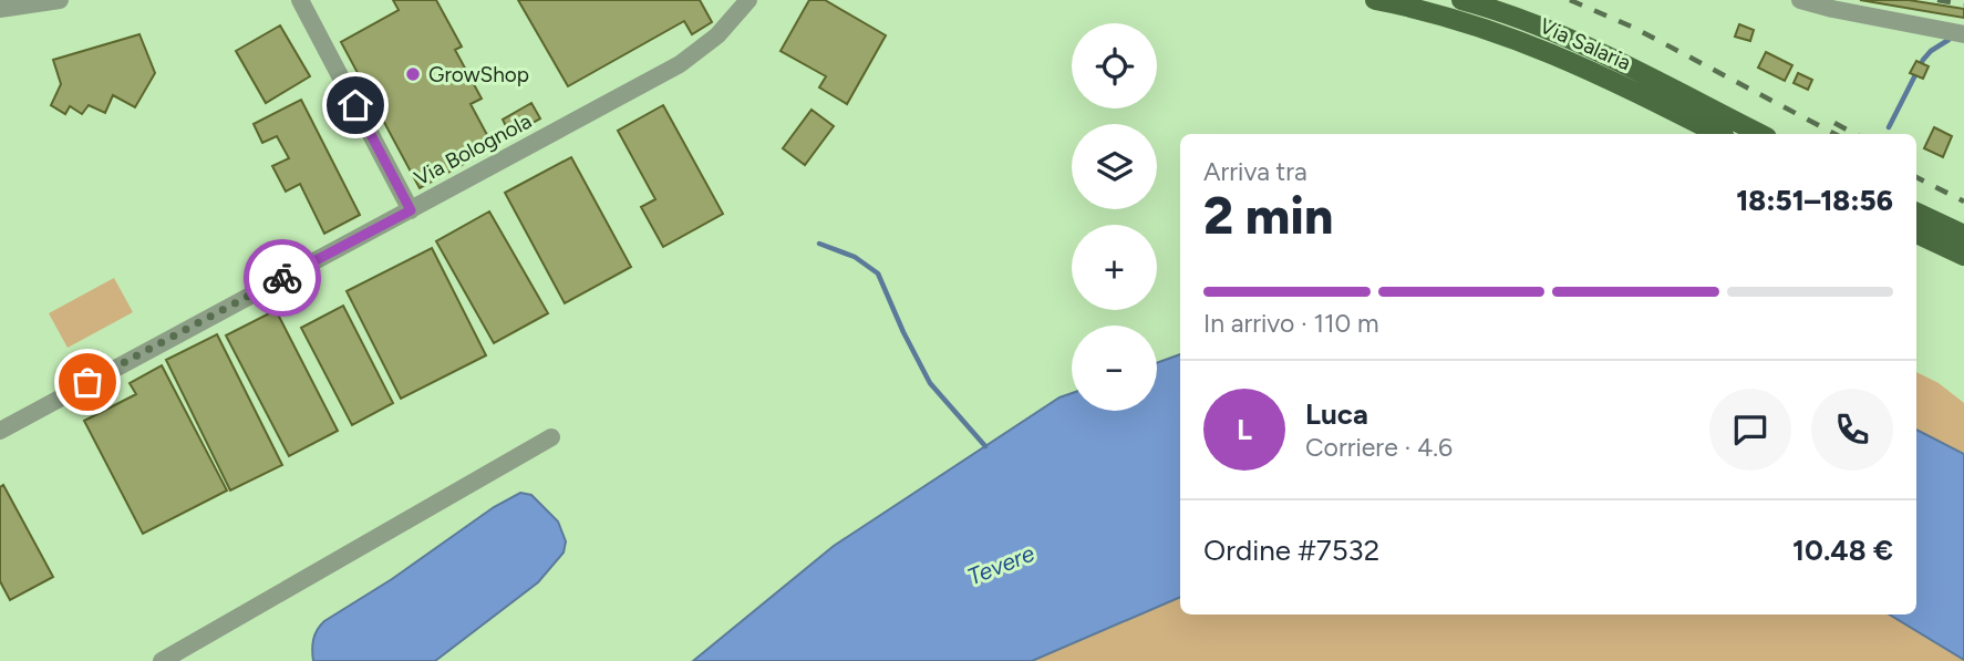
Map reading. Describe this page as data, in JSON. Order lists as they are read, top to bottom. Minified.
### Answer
{"streets":{"main road":["Via Salaria"],"street":["Via Bolognola"]},"water":["Tevere"],"places":["GrowShop"],"page":{"map_buttons":["+","−"],"heading":["2 min","Arriva tra","18:51–18:56"],"panel":["Luca","Corriere · 4.6","Ordine #7532","10.48 €"],"bar":"In arrivo · 110 m","round":"L"}}
